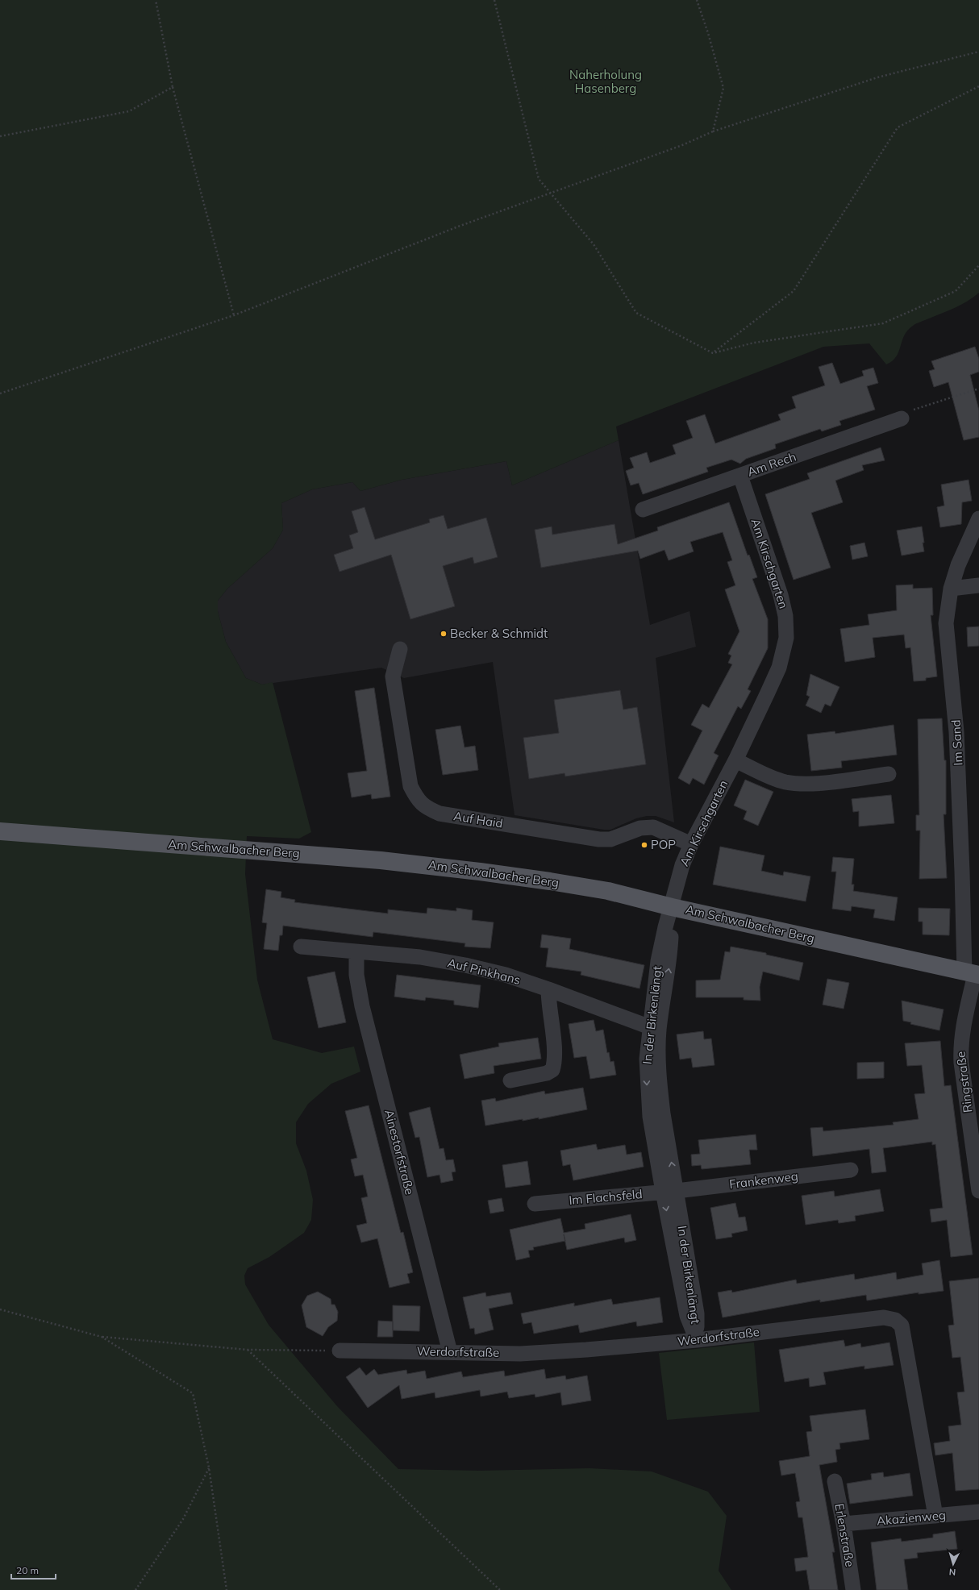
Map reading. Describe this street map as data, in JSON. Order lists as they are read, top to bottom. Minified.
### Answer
{"streets":{"main road":["Am Schwalbacher Berg"],"street":["Am Rech","Am Kirschgarten","Im Sand","Auf Haid","Auf Pinkhans","In der Birkenlängt","Ringstraße","Ainestorfstraße","Frankenweg","Im Flachsfeld","Werdorfstraße","Akazienweg","Erlenstraße"]},"crossings":[["Am Rech","Am Kirschgarten"],["Am Kirschgarten","Auf Haid"],["Am Kirschgarten","Am Schwalbacher Berg"],["Am Kirschgarten","In der Birkenlängt"],["Im Sand","Am Schwalbacher Berg"],["Im Sand","Ringstraße"],["Am Schwalbacher Berg","In der Birkenlängt"],["Am Schwalbacher Berg","Ringstraße"],["Auf Pinkhans","In der Birkenlängt"],["Auf Pinkhans","Ainestorfstraße"],["In der Birkenlängt","Frankenweg"],["In der Birkenlängt","Im Flachsfeld"],["In der Birkenlängt","Werdorfstraße"],["Ainestorfstraße","Werdorfstraße"],["Frankenweg","Im Flachsfeld"],["Werdorfstraße","Akazienweg"],["Akazienweg","Erlenstraße"]],"parks":["Naherholung Hasenberg"],"places":["Becker & Schmidt","POP"],"scale_bar":"20 m","north":"bottom"}
